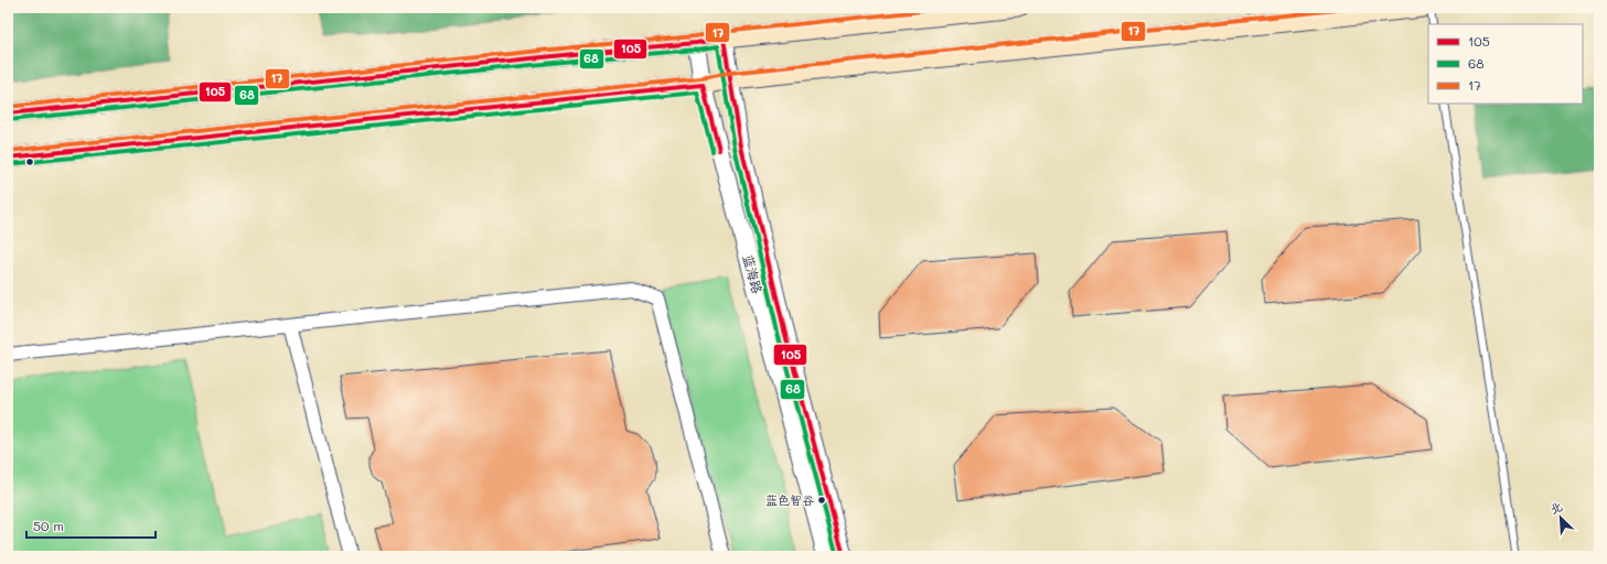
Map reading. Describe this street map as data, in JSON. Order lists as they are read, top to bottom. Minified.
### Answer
{"streets":{"street":["蓝海路"]},"places":["蓝色智谷"],"lines":["transit line 17","transit line 105","transit line 68"],"legend":["105","68","17"],"scale_bar":"50 m","north":"top left"}
